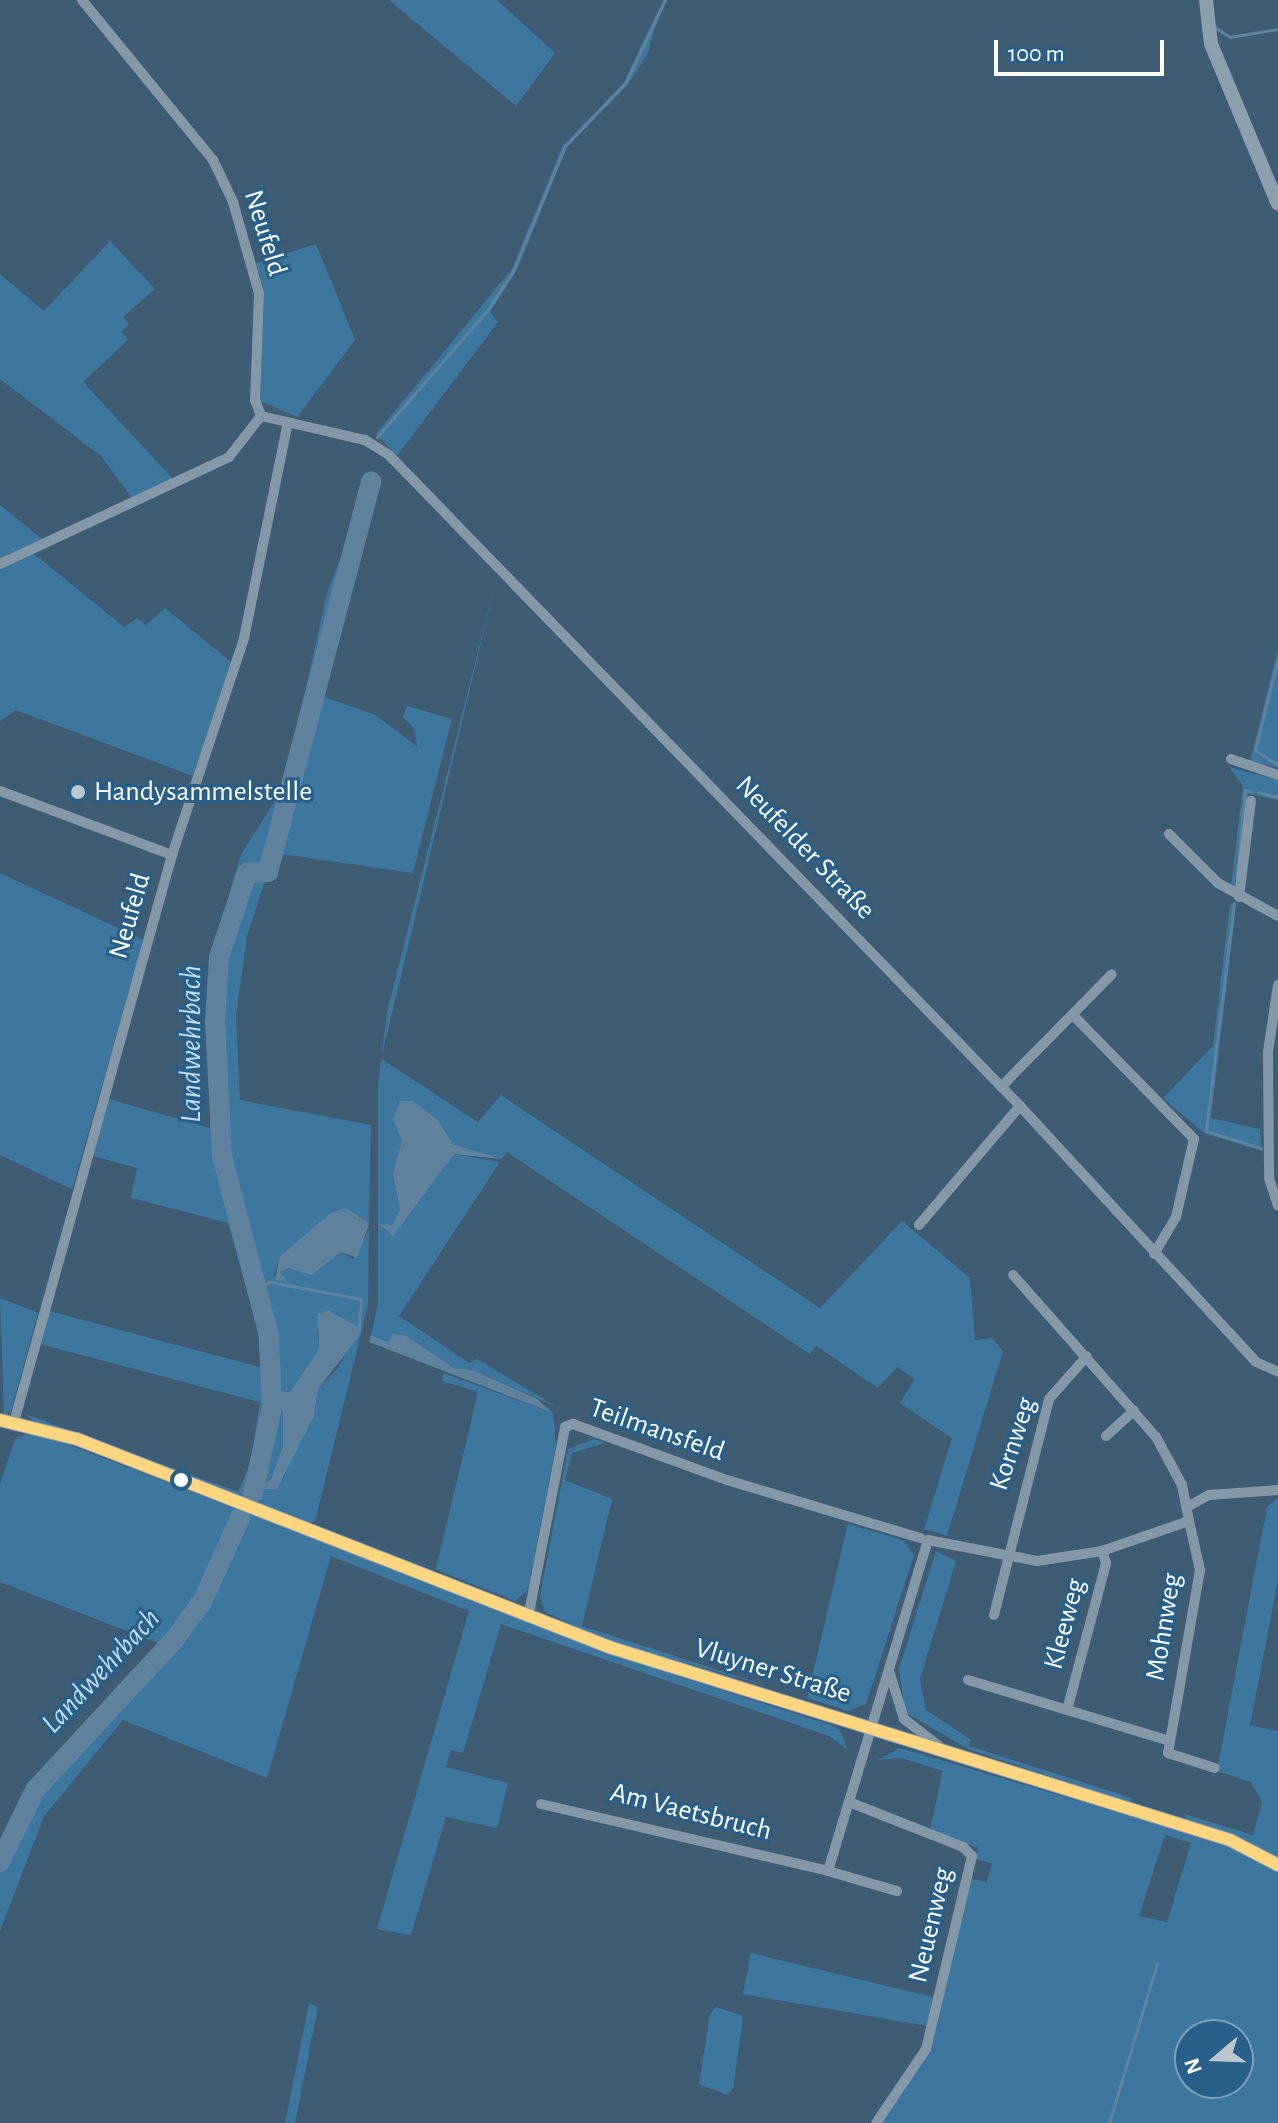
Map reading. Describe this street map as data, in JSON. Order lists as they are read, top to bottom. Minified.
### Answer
{"streets":{"main road":["Vluyner Straße"],"street":["Neufeld","Neufelder Straße","Teilmansfeld","Kornweg","Kleeweg","Mohnweg","Am Vaetsbruch","Neuenweg"]},"crossings":[["Neufeld","Neufelder Straße"],["Neufeld","Vluyner Straße"],["Teilmansfeld","Vluyner Straße"],["Kleeweg","Mohnweg"]],"water":["Landwehrbach"],"places":["Handysammelstelle"],"scale_bar":"100 m","north":"left"}
